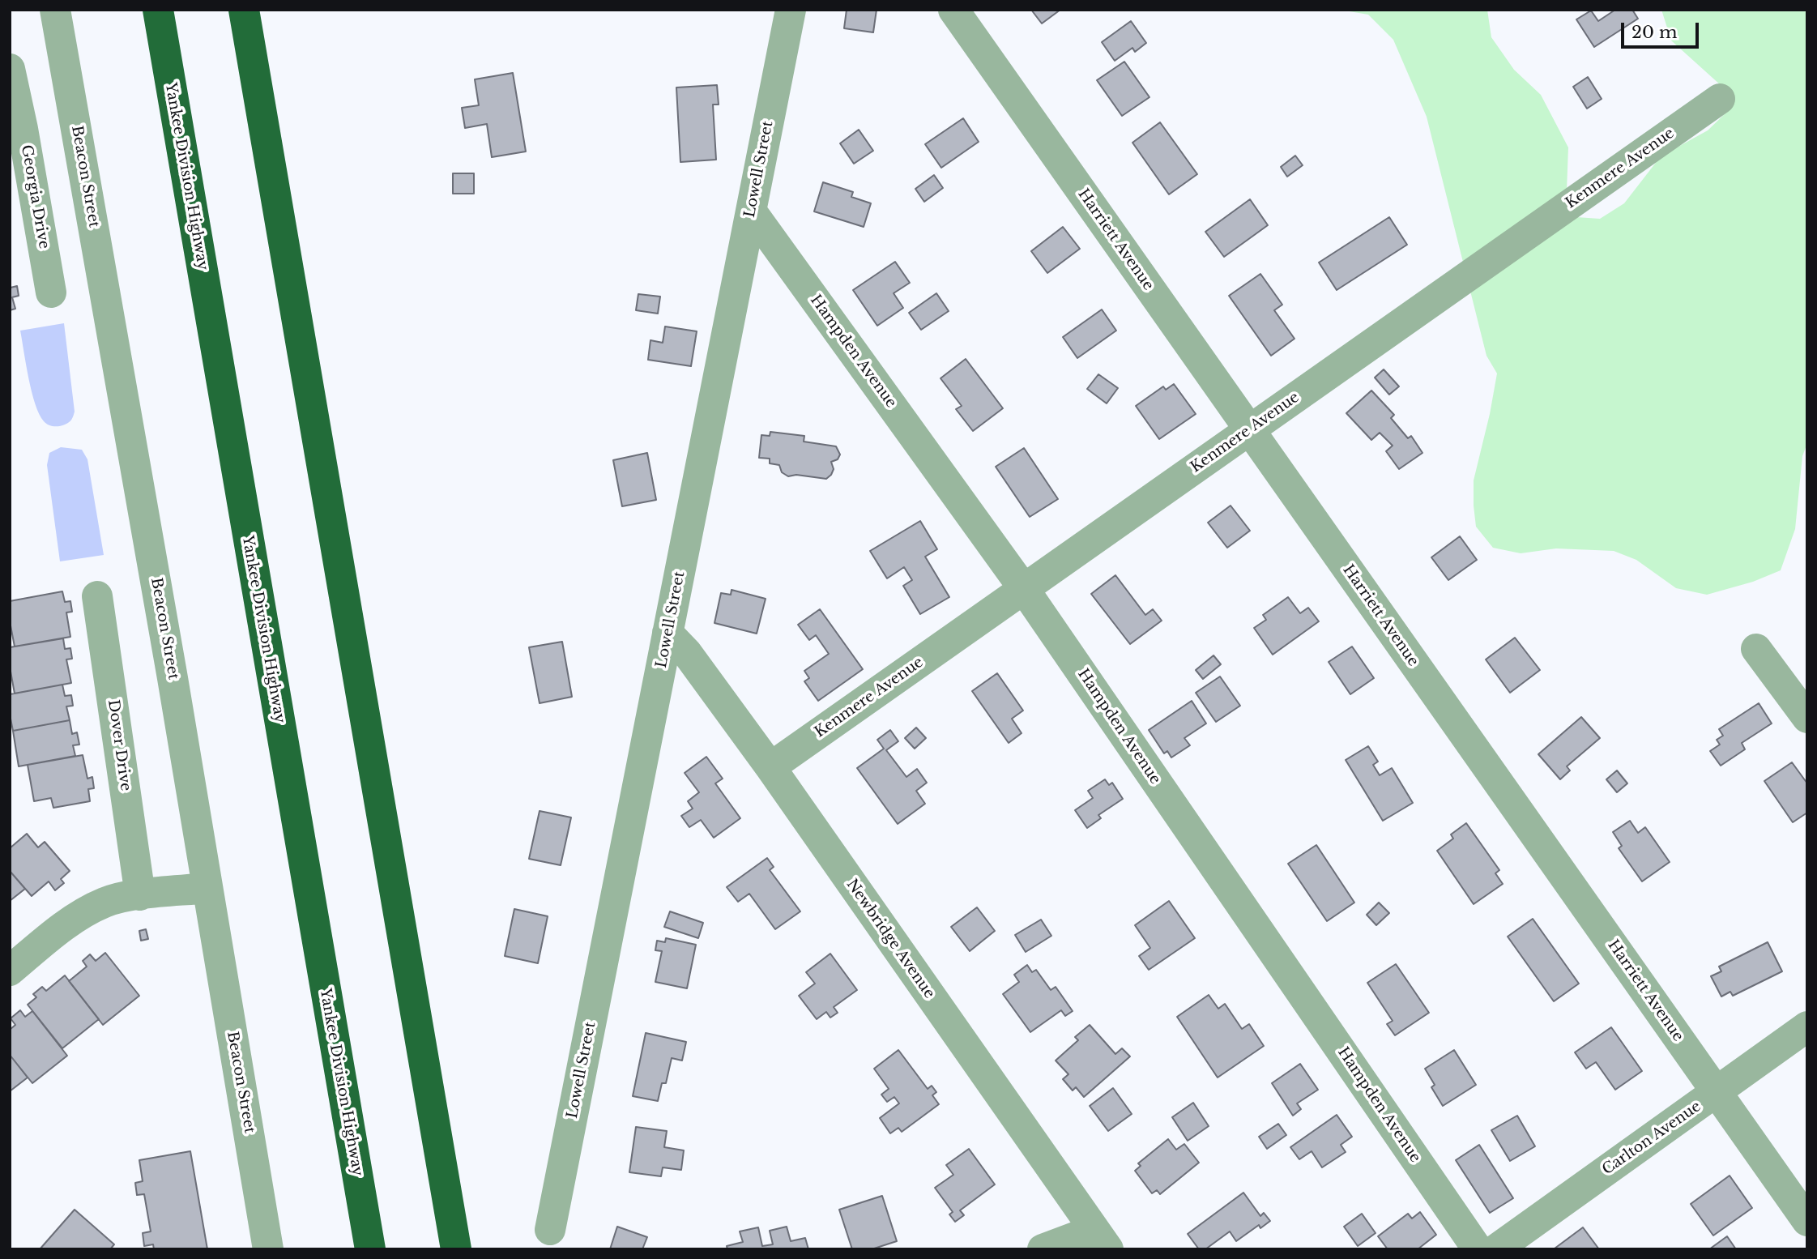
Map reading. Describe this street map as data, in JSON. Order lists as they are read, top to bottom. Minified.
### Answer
{"streets":{"highway":["Yankee Division Highway"],"street":["Kenmere Avenue","Lowell Street","Beacon Street","Georgia Drive","Harriett Avenue","Hampden Avenue","Dover Drive","Newbridge Avenue","Carlton Avenue"]},"crossings":[["Kenmere Avenue","Harriett Avenue"],["Kenmere Avenue","Hampden Avenue"],["Kenmere Avenue","Newbridge Avenue"],["Lowell Street","Hampden Avenue"],["Lowell Street","Newbridge Avenue"],["Harriett Avenue","Carlton Avenue"]],"scale_bar":"20 m"}
